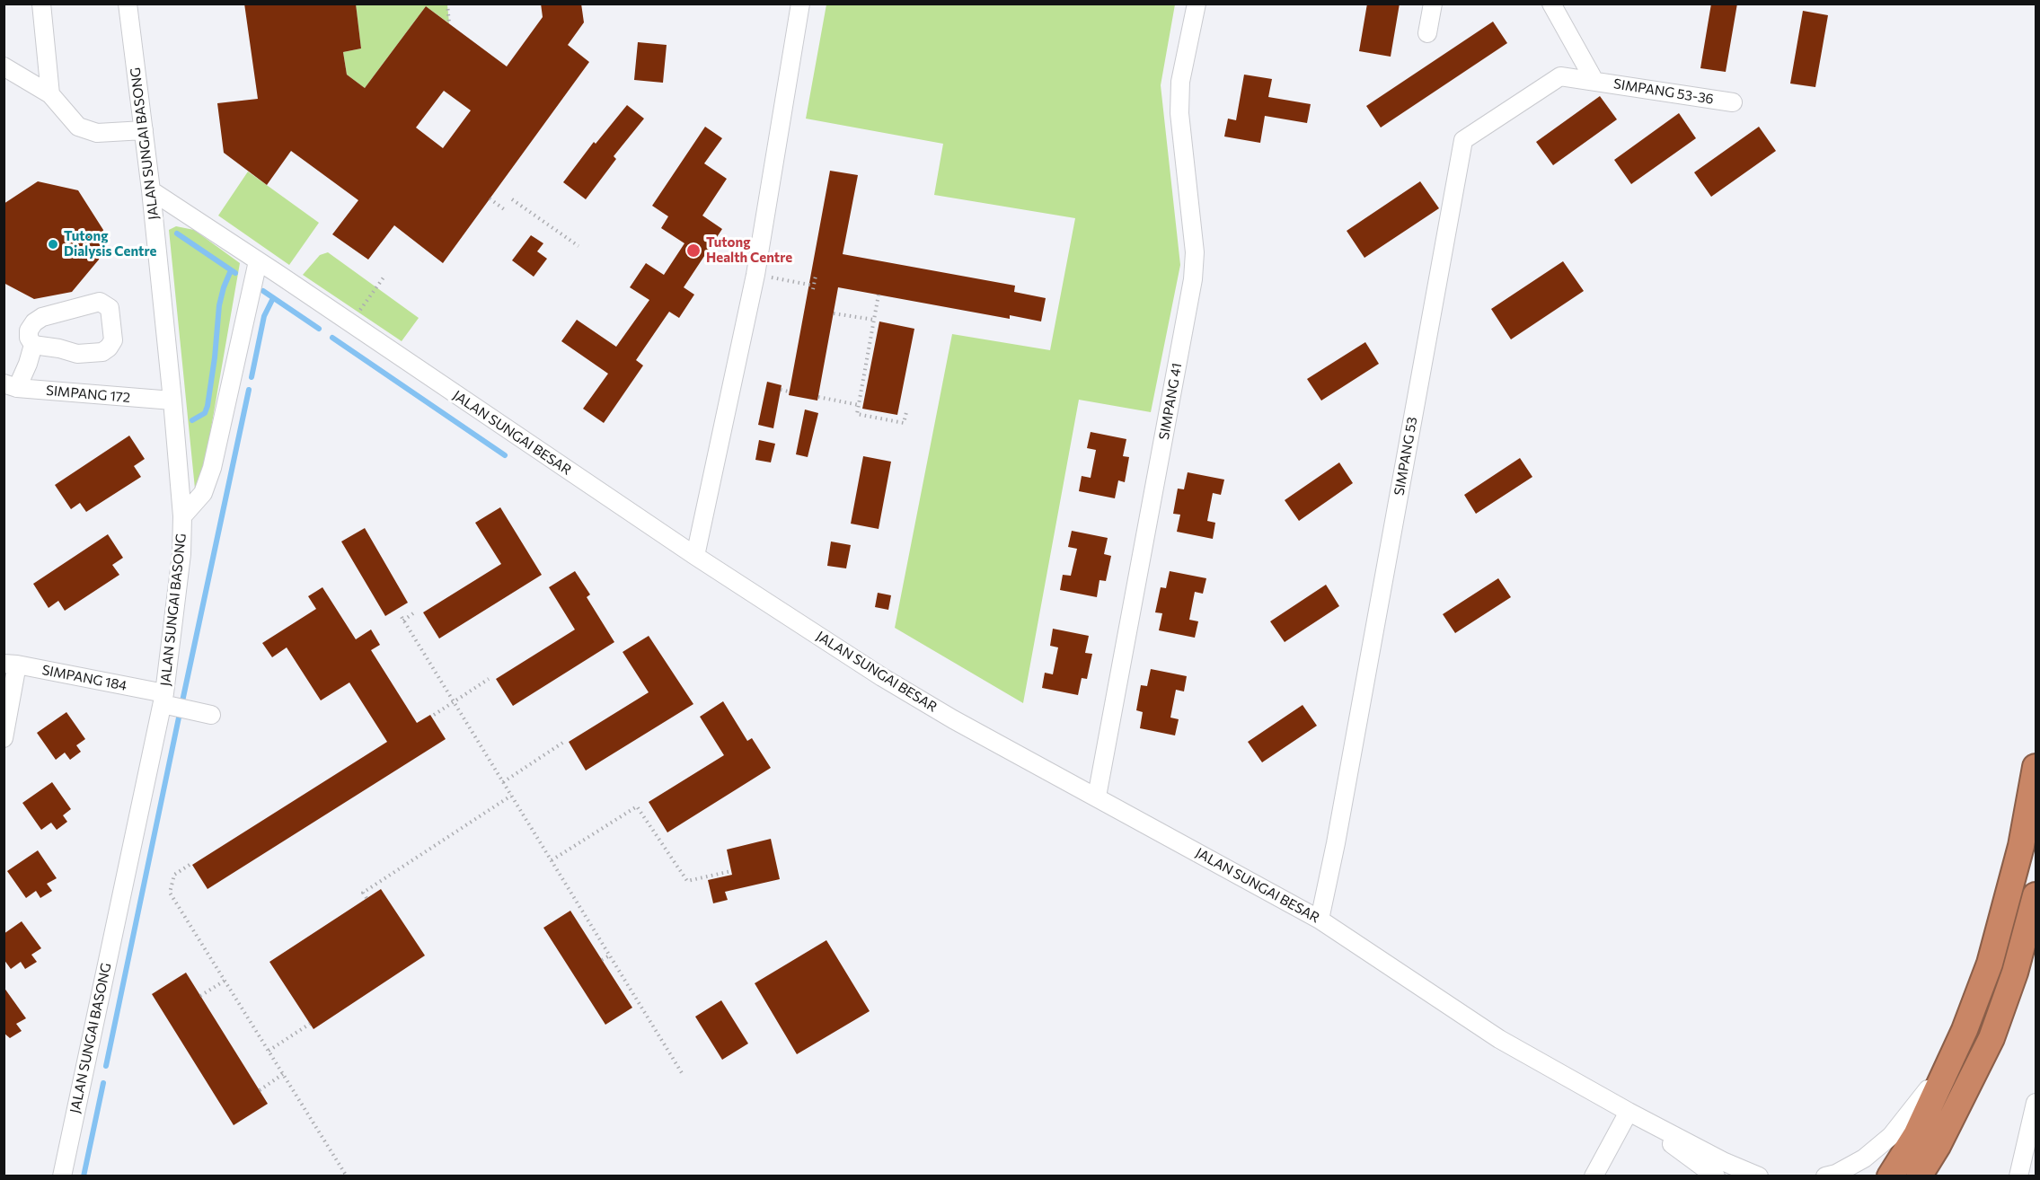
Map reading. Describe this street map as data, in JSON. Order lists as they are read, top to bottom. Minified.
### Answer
{"streets":{"street":["SIMPANG 53-36","JALAN SUNGAI BASONG","SIMPANG 172","SIMPANG 41","JALAN SUNGAI BESAR","SIMPANG 53","SIMPANG 184"]},"crossings":[["SIMPANG 53-36","SIMPANG 53"],["JALAN SUNGAI BASONG","SIMPANG 172"],["JALAN SUNGAI BASONG","JALAN SUNGAI BESAR"],["JALAN SUNGAI BASONG","SIMPANG 184"],["SIMPANG 41","JALAN SUNGAI BESAR"],["JALAN SUNGAI BESAR","SIMPANG 53"]],"places":["Tutong Dialysis Centre","Tutong Health Centre"]}
